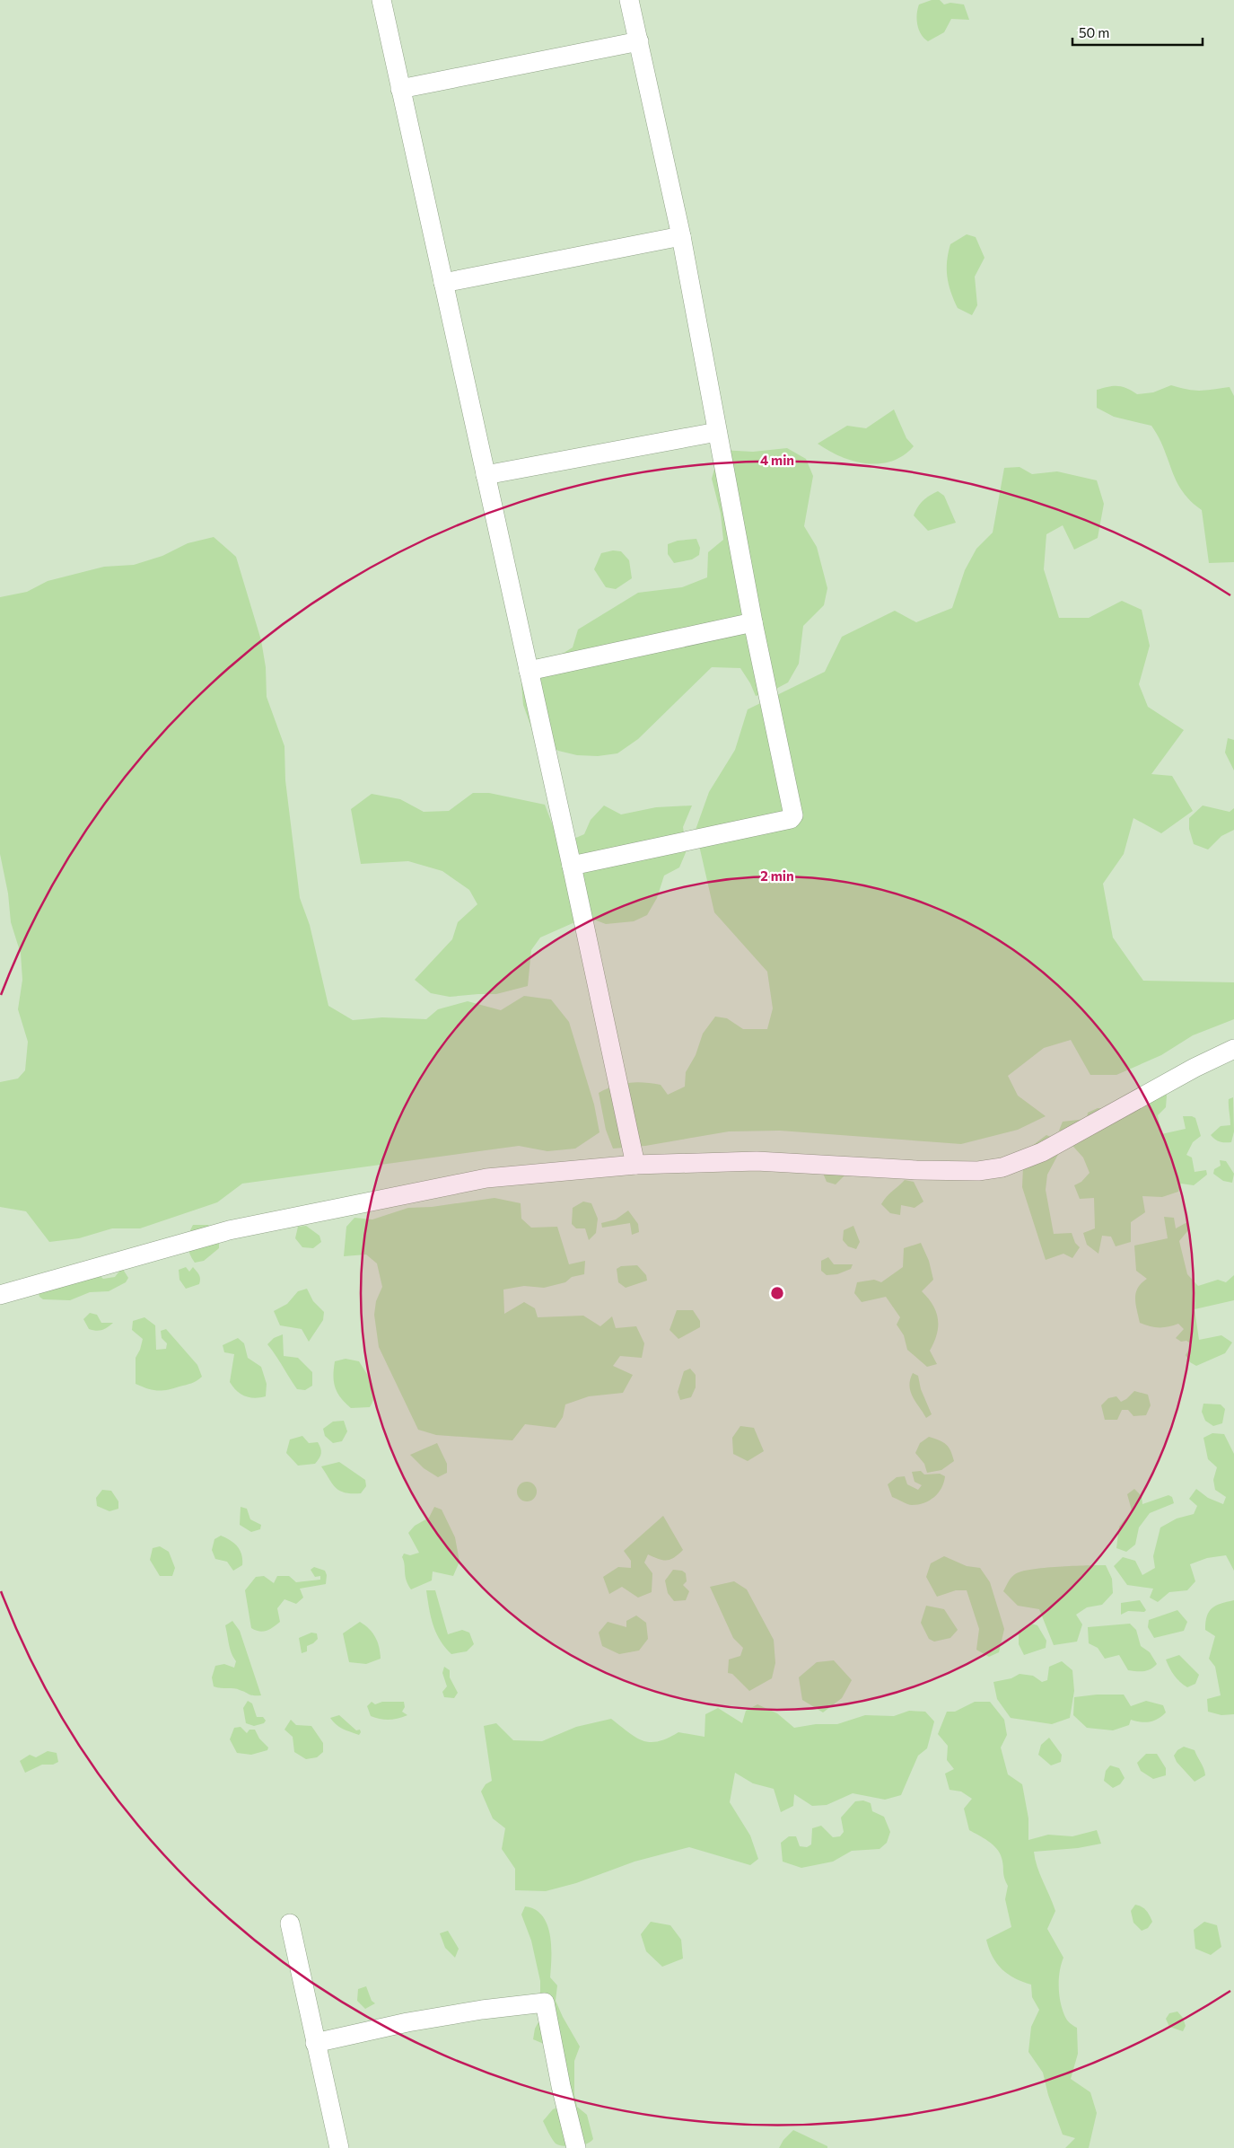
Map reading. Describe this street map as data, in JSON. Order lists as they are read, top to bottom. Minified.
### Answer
{"scale_bar":"50 m","rings":["4 min","2 min"]}
